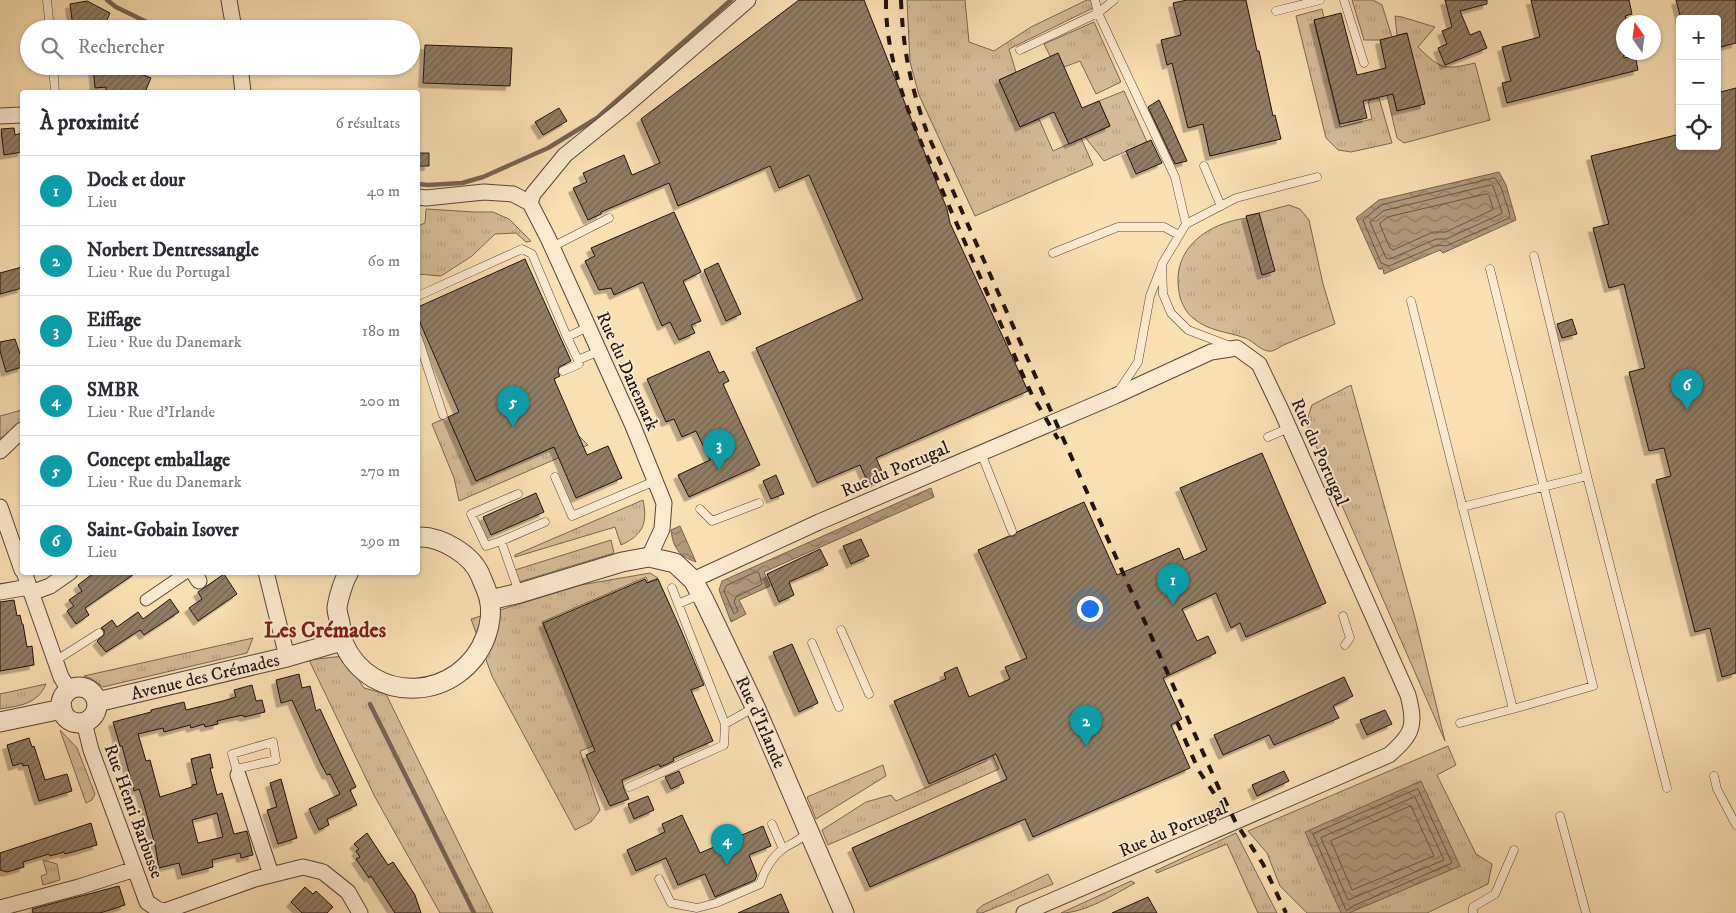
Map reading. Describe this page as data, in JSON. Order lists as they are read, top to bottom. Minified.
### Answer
{"streets":{"street":["Rue du Danemark","Rue du Portugal","Avenue des Crémades","Rue d'Irlande","Rue Henri Barbusse"]},"crossings":[["Rue du Danemark","Rue d'Irlande"],["Rue du Portugal","Rue d'Irlande"],["Avenue des Crémades","Rue Henri Barbusse"]],"districts":["Les Crémades"],"north":"top","page":{"map_buttons":["+","−"],"search":"Rechercher","heading":["À proximité","6 résultats"],"list":[{"mark":"1","name":"Dock et dour","note":"Lieu","value":"40 m"},{"mark":"2","name":"Norbert Dentressangle","note":"Lieu · Rue du Portugal","value":"60 m"},{"mark":"3","name":"Eiffage","note":"Lieu · Rue du Danemark","value":"180 m"},{"mark":"4","name":"SMBR","note":"Lieu · Rue d'Irlande","value":"200 m"},{"mark":"5","name":"Concept emballage","note":"Lieu · Rue du Danemark","value":"270 m"},{"mark":"6","name":"Saint-Gobain Isover","note":"Lieu","value":"290 m"}],"pins":["6","5","3","1","2","4"]}}
